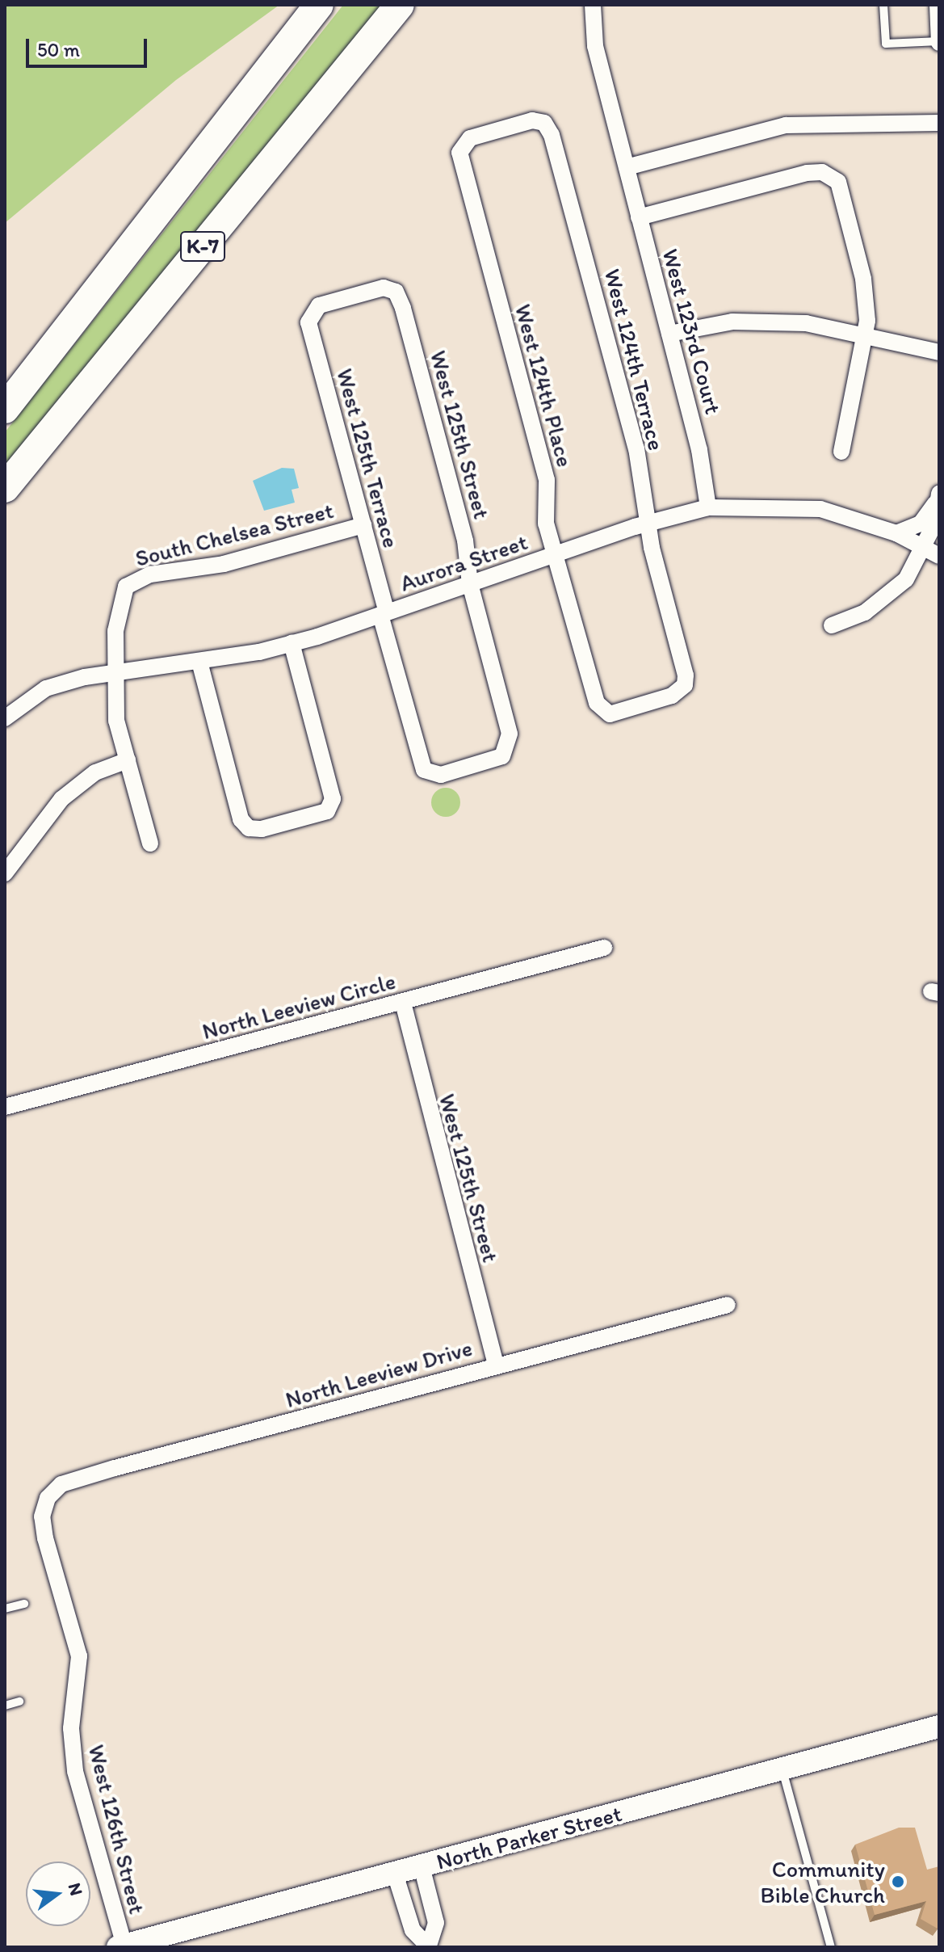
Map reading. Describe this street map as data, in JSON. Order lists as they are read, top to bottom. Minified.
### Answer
{"streets":{"highway":["K-7"],"street":["West 123rd Court","West 124th Terrace","West 124th Place","West 125th Street","West 125th Terrace","South Chelsea Street","Aurora Street","North Leeview Circle","North Leeview Drive","West 126th Street","North Parker Street"]},"crossings":[["West 123rd Court","Aurora Street"],["West 124th Terrace","West 124th Place"],["West 124th Terrace","Aurora Street"],["West 124th Place","Aurora Street"],["West 125th Street","West 125th Terrace"],["West 125th Street","Aurora Street"],["West 125th Street","North Leeview Circle"],["West 125th Street","North Leeview Drive"],["West 125th Terrace","South Chelsea Street"],["West 125th Terrace","Aurora Street"],["South Chelsea Street","Aurora Street"],["North Leeview Drive","West 126th Street"],["West 126th Street","North Parker Street"]],"places":["Community Bible Church"],"scale_bar":"50 m","north":"right"}
